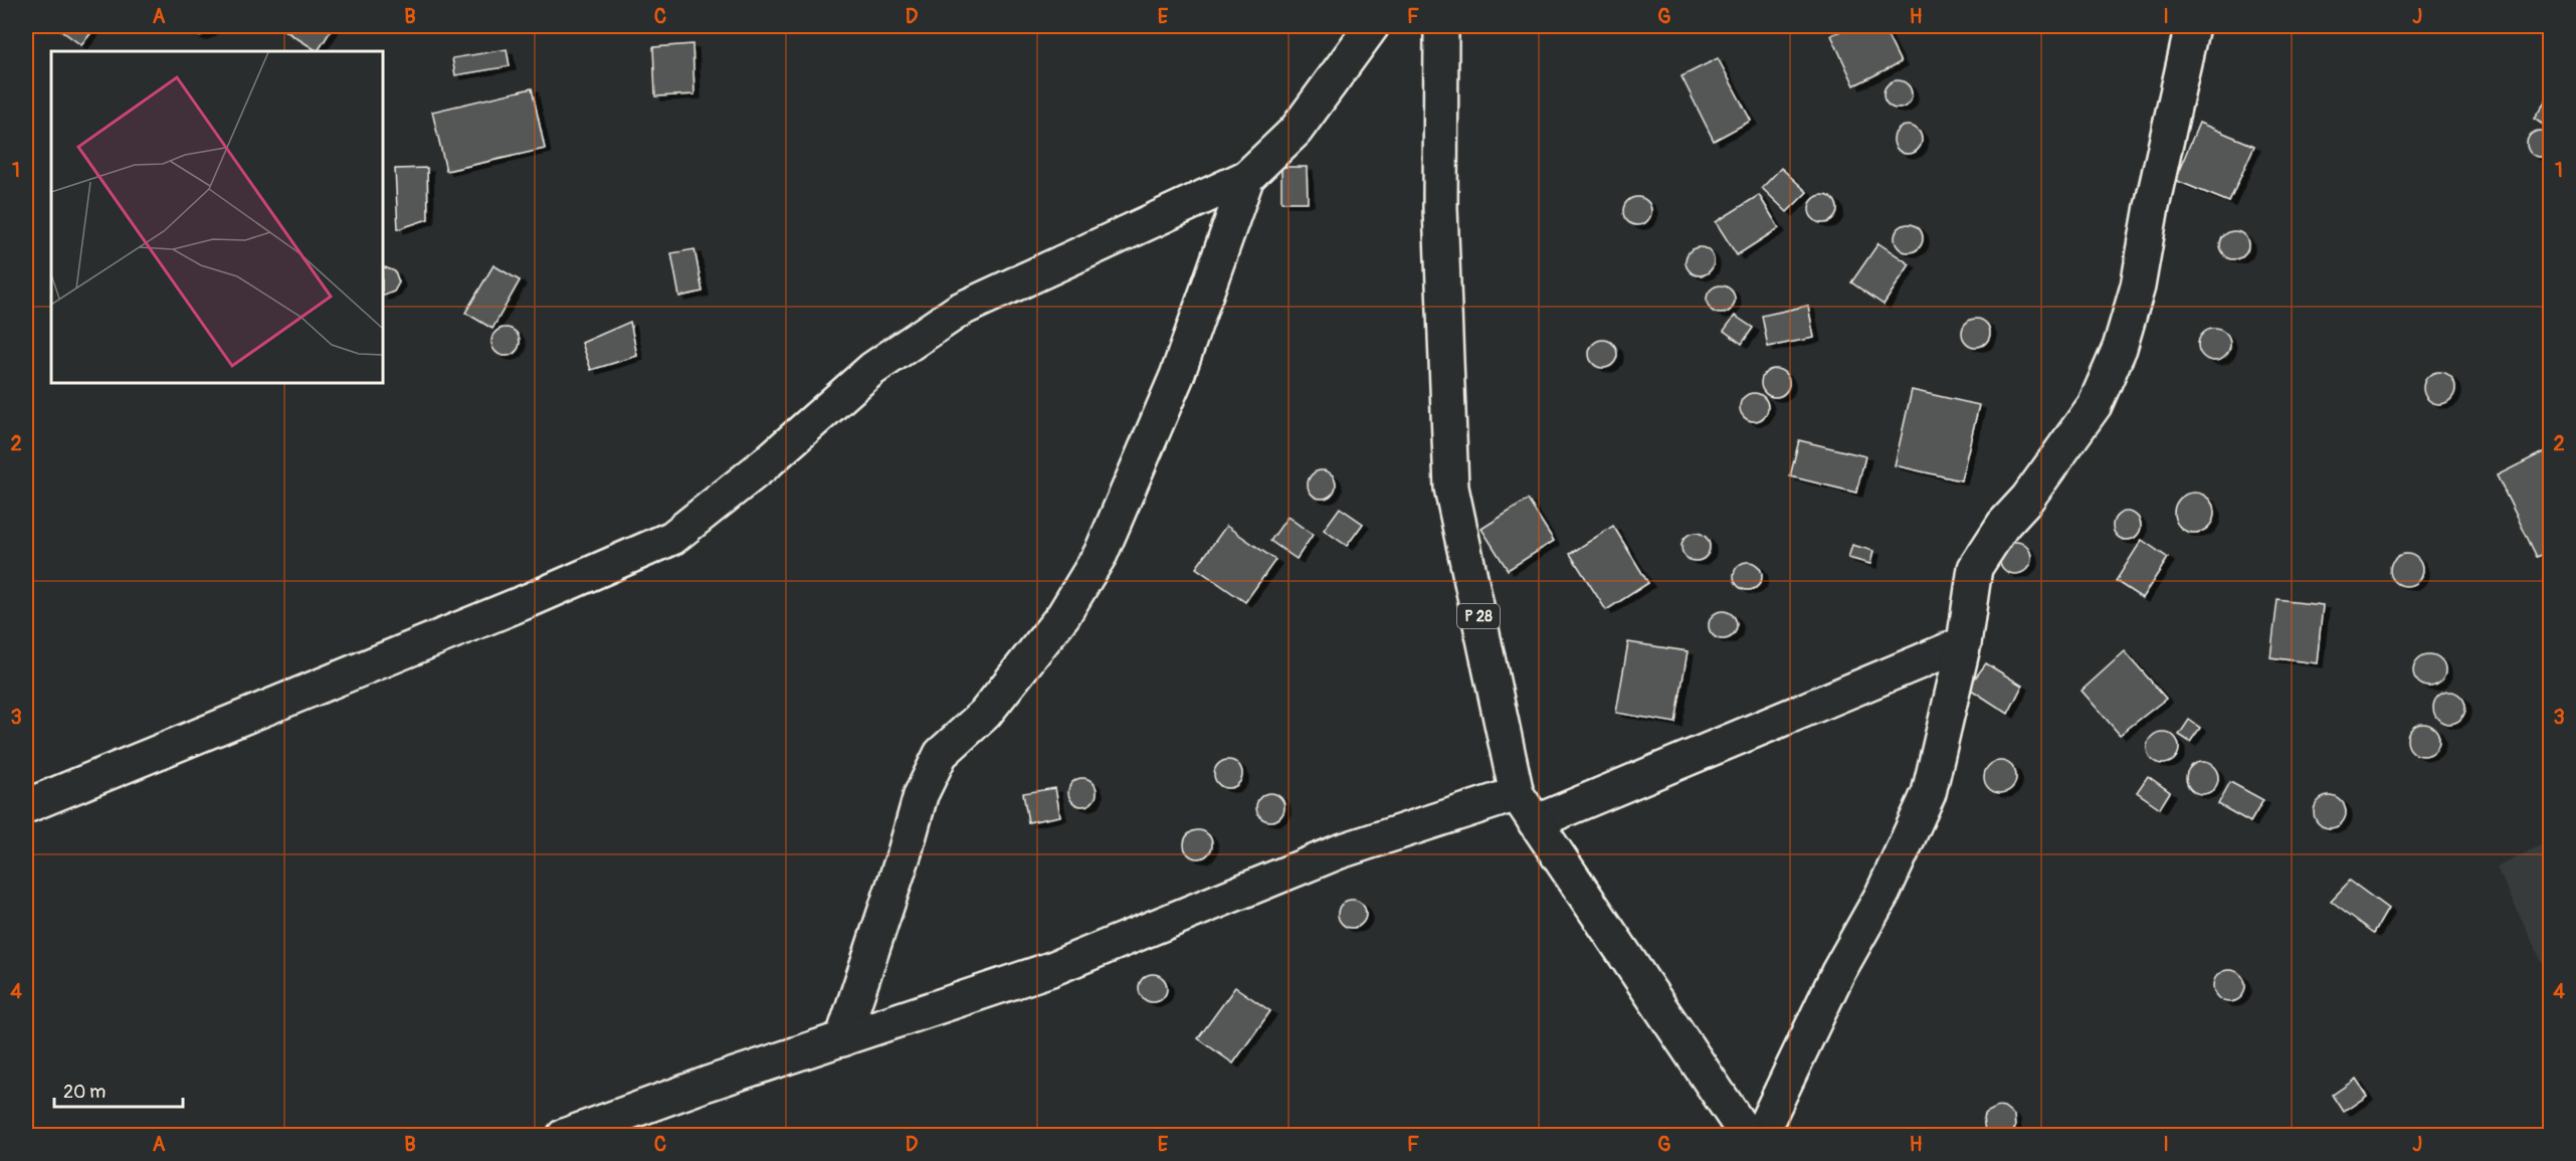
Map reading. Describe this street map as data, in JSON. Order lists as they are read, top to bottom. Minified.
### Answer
{"streets":{"street":["P 28"]},"scale_bar":"20 m","grid":{"columns":["A","B","C","D","E","F","G","H","I","J"],"rows":["1","2","3","4"]}}
